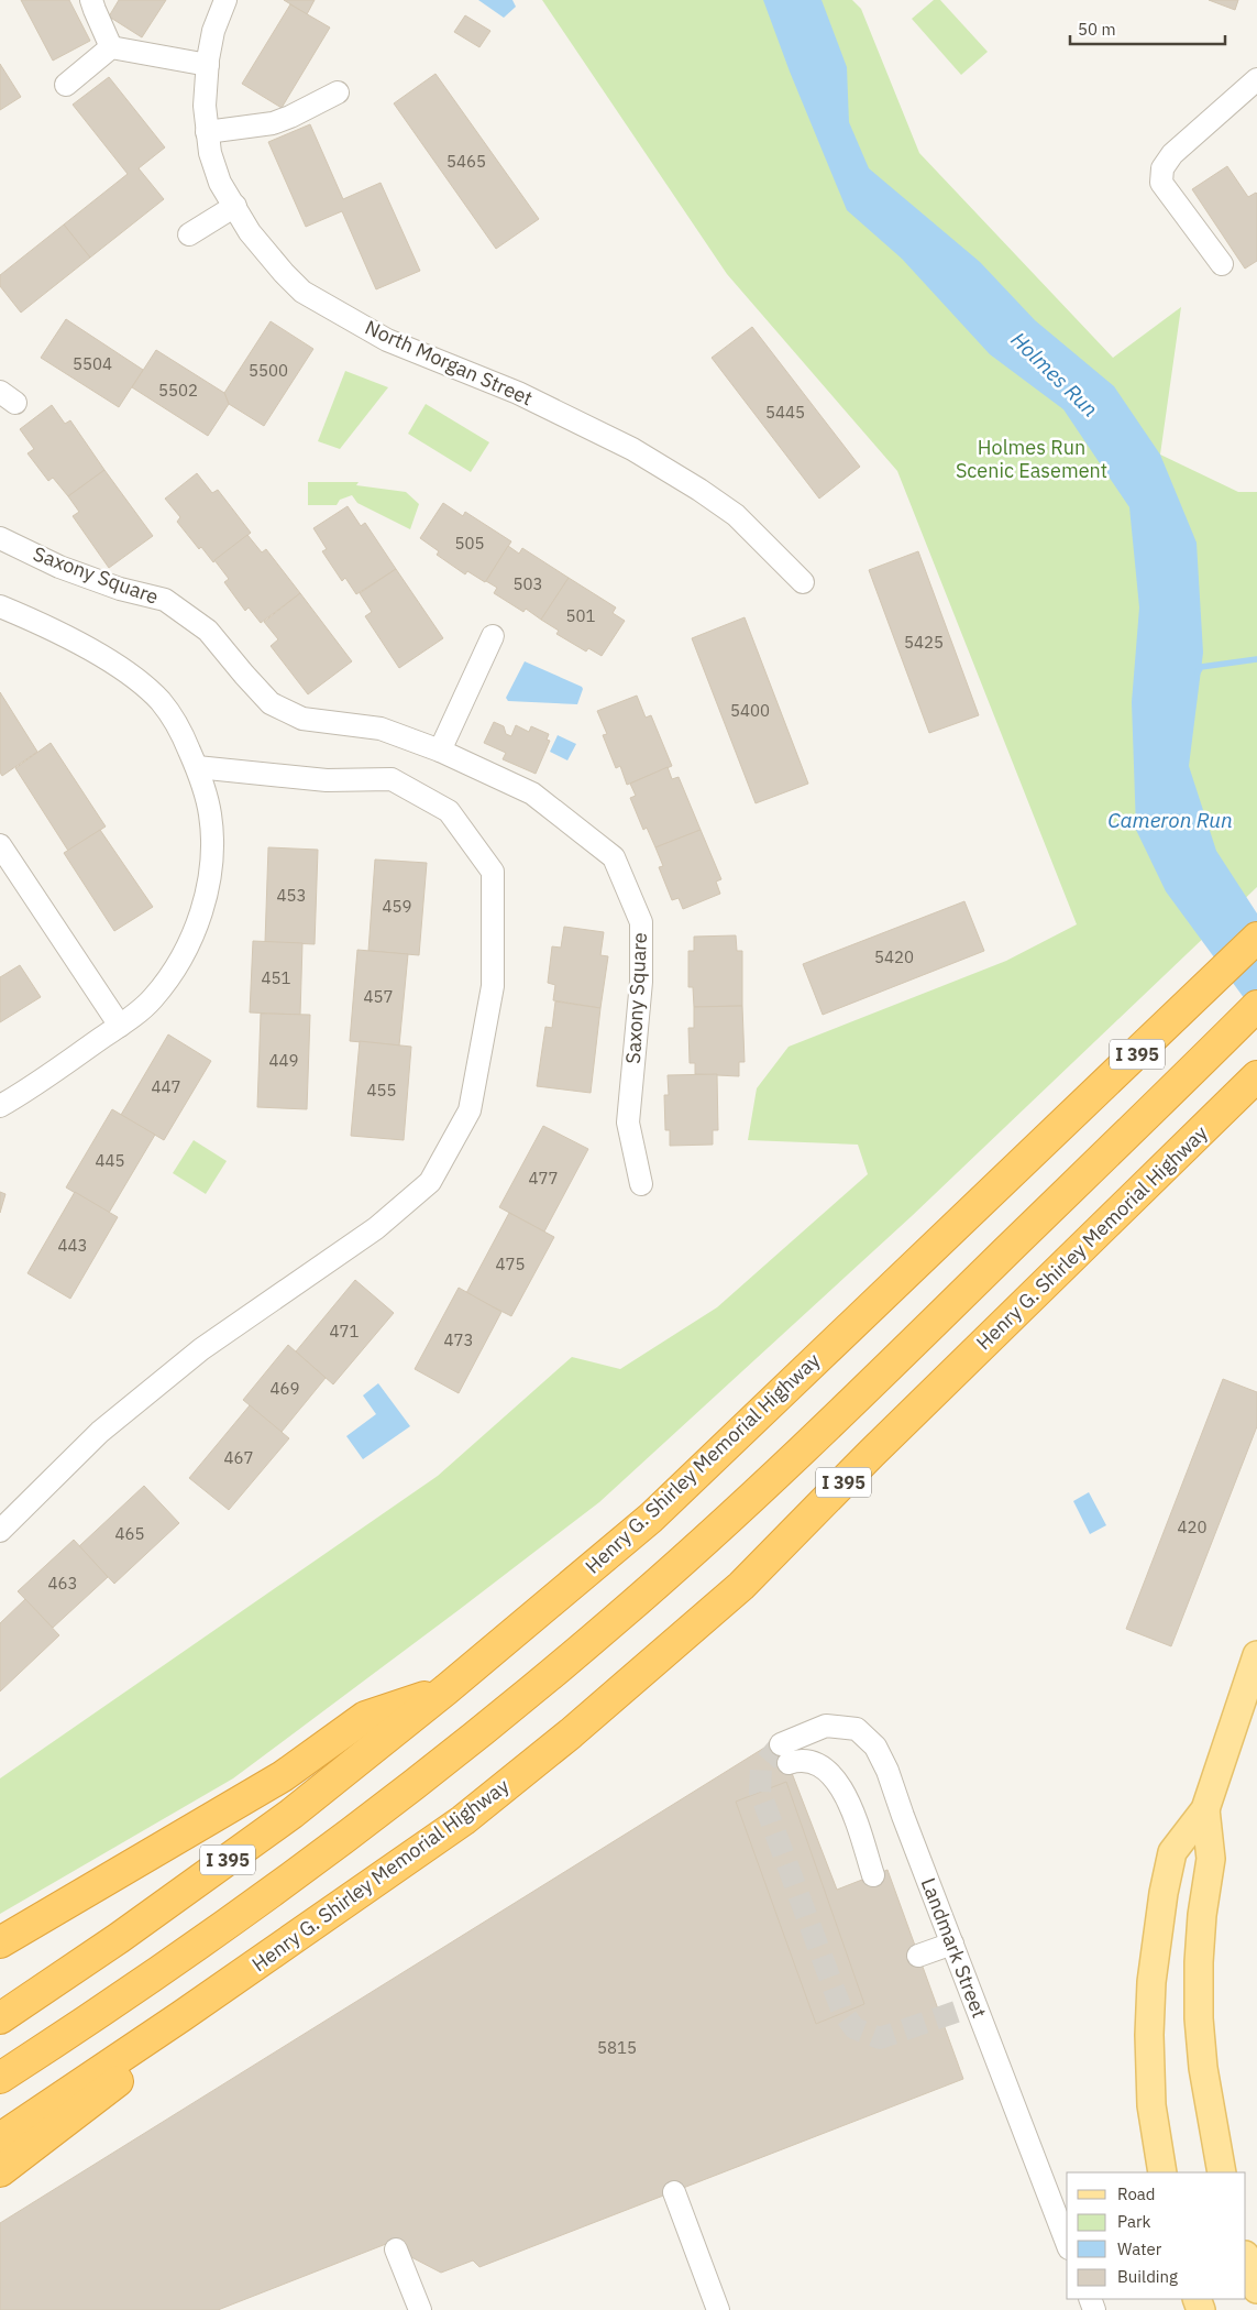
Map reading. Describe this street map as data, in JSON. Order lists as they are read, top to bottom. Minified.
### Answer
{"streets":{"highway":["I 395","Henry G. Shirley Memorial Highway"],"street":["North Morgan Street","Saxony Square","Landmark Street"]},"water":["Holmes Run","Cameron Run"],"parks":["Holmes Run Scenic Easement"],"house_numbers":["5465","5504","5500","5502","5445","505","503","501","5425","5400","453","459","5420","451","457","449","447","455","445","477","443","475","471","473","469","467","420","465","463","5815"],"legend":["Road","Park","Water","Building"],"scale_bar":"50 m"}
